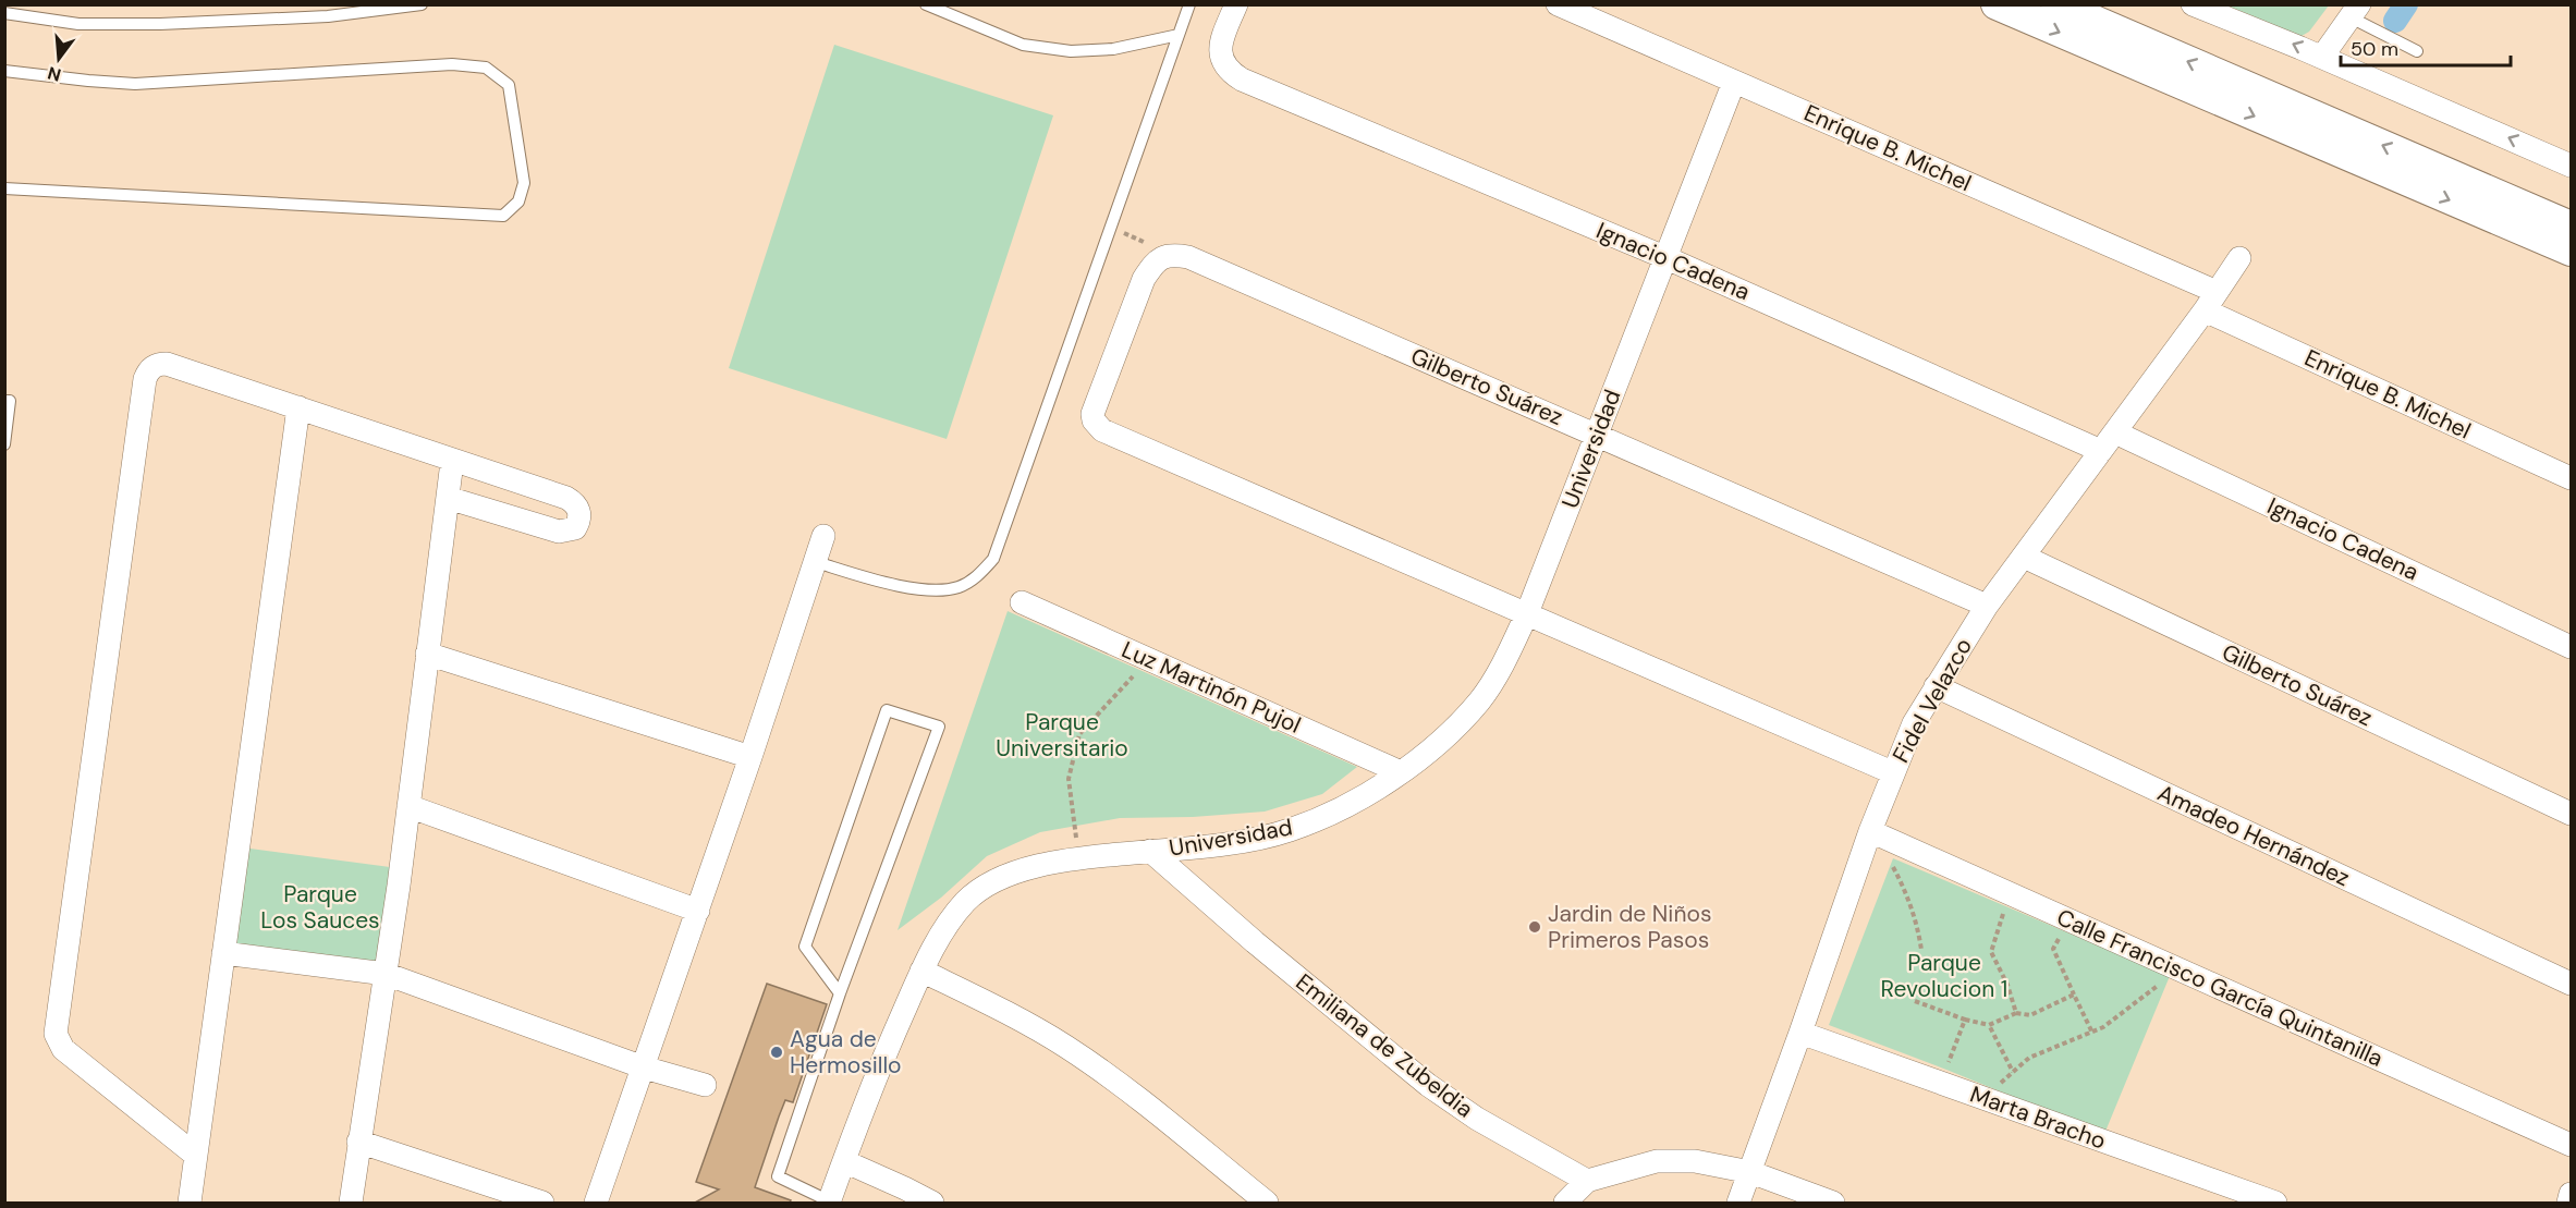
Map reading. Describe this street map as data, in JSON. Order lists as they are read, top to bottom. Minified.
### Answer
{"streets":{"street":["Enrique B. Michel","Ignacio Cadena","Gilberto Suárez","Universidad","Luz Martinón Pujol","Fidel Velazco","Amadeo Hernández","Calle Francisco García Quintanilla","Emiliana de Zubeldia","Marta Bracho"]},"crossings":[["Enrique B. Michel","Universidad"],["Enrique B. Michel","Fidel Velazco"],["Ignacio Cadena","Universidad"],["Ignacio Cadena","Fidel Velazco"],["Gilberto Suárez","Universidad"],["Gilberto Suárez","Fidel Velazco"],["Universidad","Luz Martinón Pujol"],["Universidad","Emiliana de Zubeldia"],["Fidel Velazco","Amadeo Hernández"],["Fidel Velazco","Calle Francisco García Quintanilla"],["Fidel Velazco","Marta Bracho"]],"parks":["Parque Universitario","Parque Los Sauces","Parque Revolucion 1"],"places":["Jardin de Niños Primeros Pasos","Agua de Hermosillo"],"scale_bar":"50 m","north":"bottom"}
